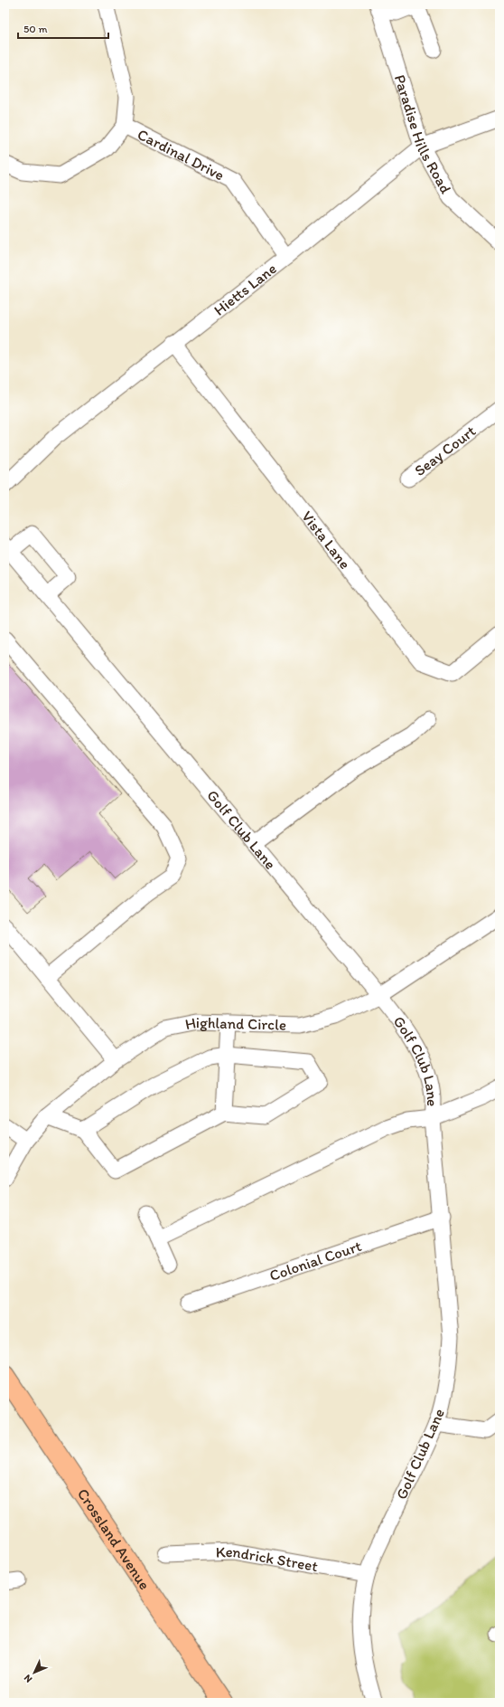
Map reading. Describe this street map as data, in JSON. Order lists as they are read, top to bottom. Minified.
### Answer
{"streets":{"main road":["Crossland Avenue"],"street":["Paradise Hills Road","Cardinal Drive","Hietts Lane","Seay Court","Vista Lane","Golf Club Lane","Highland Circle","Colonial Court","Kendrick Street"]},"crossings":[["Paradise Hills Road","Hietts Lane"],["Cardinal Drive","Hietts Lane"],["Hietts Lane","Vista Lane"],["Golf Club Lane","Highland Circle"],["Golf Club Lane","Colonial Court"],["Golf Club Lane","Kendrick Street"]],"scale_bar":"50 m","north":"bottom left"}
